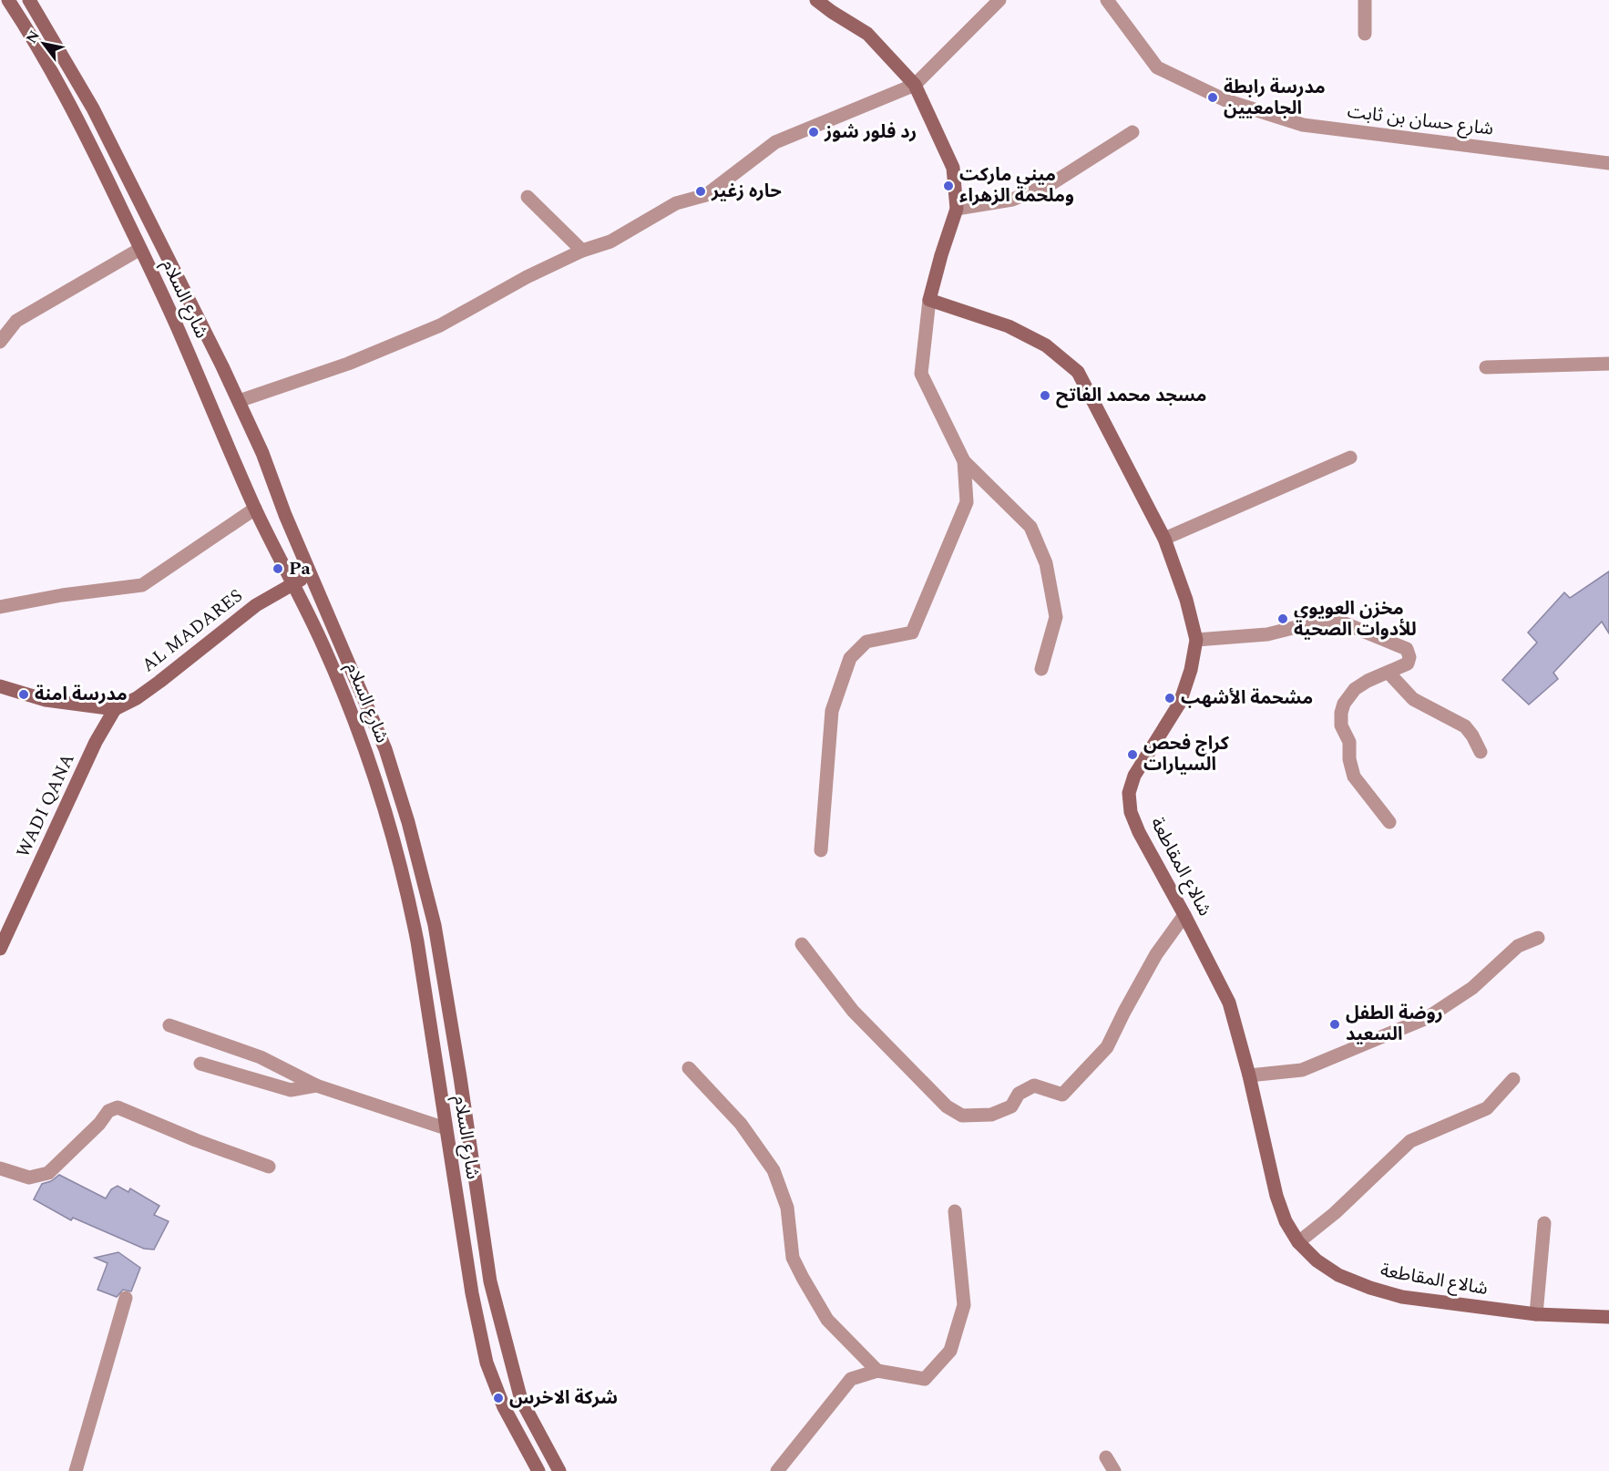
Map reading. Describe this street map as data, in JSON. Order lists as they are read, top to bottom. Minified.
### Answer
{"streets":{"main road":["شارع السلام","AL MADARES","WADI QANA","شالاع المقاطعة"],"street":["شارع حسان بن ثابت"]},"crossings":[["شارع السلام","AL MADARES"],["AL MADARES","WADI QANA"]],"places":["مدرسة رابطة الجامعيين","رد فلور شوز","ميني ماركت وملحمة الزهراء","حاره زغير","مسجد محمد الفاتح","Pa","مخزن العويوي للأدوات الصحية","مدرسة امنة","مشحمة الأشهب","كراج فحص السيارات","روضة الطفل السعيد","شركة الاخرس"],"north":"top left"}
